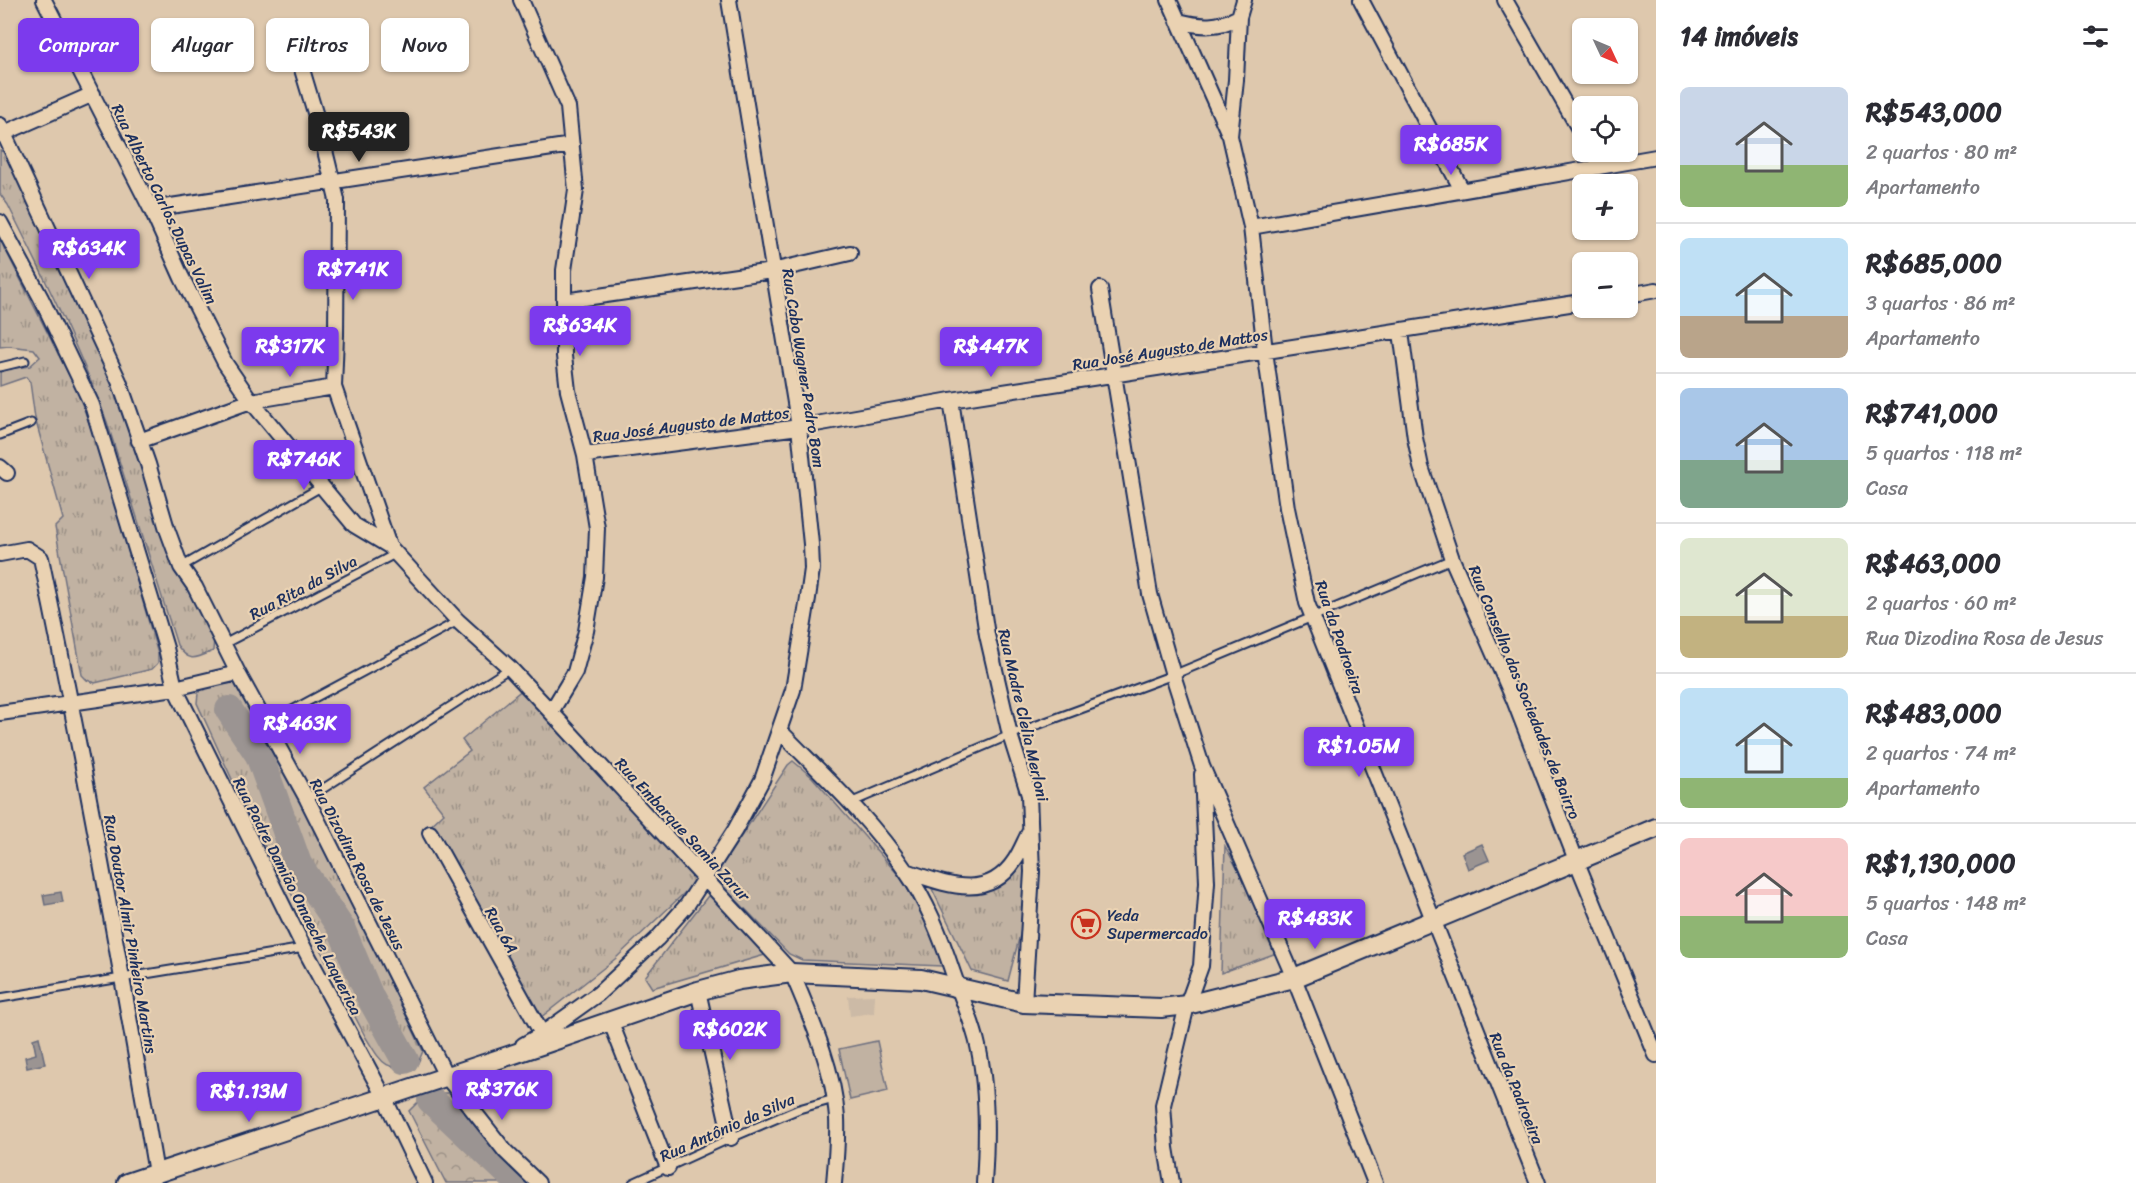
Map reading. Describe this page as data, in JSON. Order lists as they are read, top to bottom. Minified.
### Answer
{"streets":{"street":["Rua Alberto Carlos Dupas Valim","Rua José Augusto de Mattos","Rua Cabo Wagner Pedro Bom","Rua da Padroeira","Rua Conselho das Sociedades de Bairro","Rua Madre Clelia Merloni","Rua Embarque Samia Zarur","Rua Dizodina Rosa de Jesus","Rua Padre Damião Omaeche Laquerica","Rua 6A","Rua Doutor Almir Pinheiro Martins"],"lane":["Rua Rita da Silva","Rua Antônio da Silva"]},"crossings":[["Rua Alberto Carlos Dupas Valim","Rua Rita da Silva"],["Rua Alberto Carlos Dupas Valim","Rua Embarque Samia Zarur"],["Rua José Augusto de Mattos","Rua Cabo Wagner Pedro Bom"],["Rua José Augusto de Mattos","Rua da Padroeira"],["Rua José Augusto de Mattos","Rua Conselho das Sociedades de Bairro"],["Rua José Augusto de Mattos","Rua Madre Clelia Merloni"],["Rua Cabo Wagner Pedro Bom","Rua Embarque Samia Zarur"],["Rua Cabo Wagner Pedro Bom","Rua 6A"],["Rua Rita da Silva","Rua Embarque Samia Zarur"],["Rua Rita da Silva","Rua Dizodina Rosa de Jesus"],["Rua Embarque Samia Zarur","Rua Antônio da Silva"]],"places":{"supermarket":["Yeda Supermercado"]},"north":"bottom right","page":{"heading":"14 imóveis","map_buttons":["+","−"],"chip":["Comprar","Alugar","Filtros","Novo"],"list":[{"name":"R$543,000","note":"2 quartos · 80 m² · Apartamento"},{"name":"R$685,000","note":"3 quartos · 86 m² · Apartamento"},{"name":"R$741,000","note":"5 quartos · 118 m² · Casa"},{"name":"R$463,000","note":"2 quartos · 60 m² · Rua Dizodina Rosa de Jesus"},{"name":"R$483,000","note":"2 quartos · 74 m² · Apartamento"},{"name":"R$1,130,000","note":"5 quartos · 148 m² · Casa"}],"price":["R$543K","R$685K","R$634K","R$741K","R$634K","R$317K","R$447K","R$746K","R$463K","R$1.05M","R$483K","R$602K","R$376K","R$1.13M"]}}
